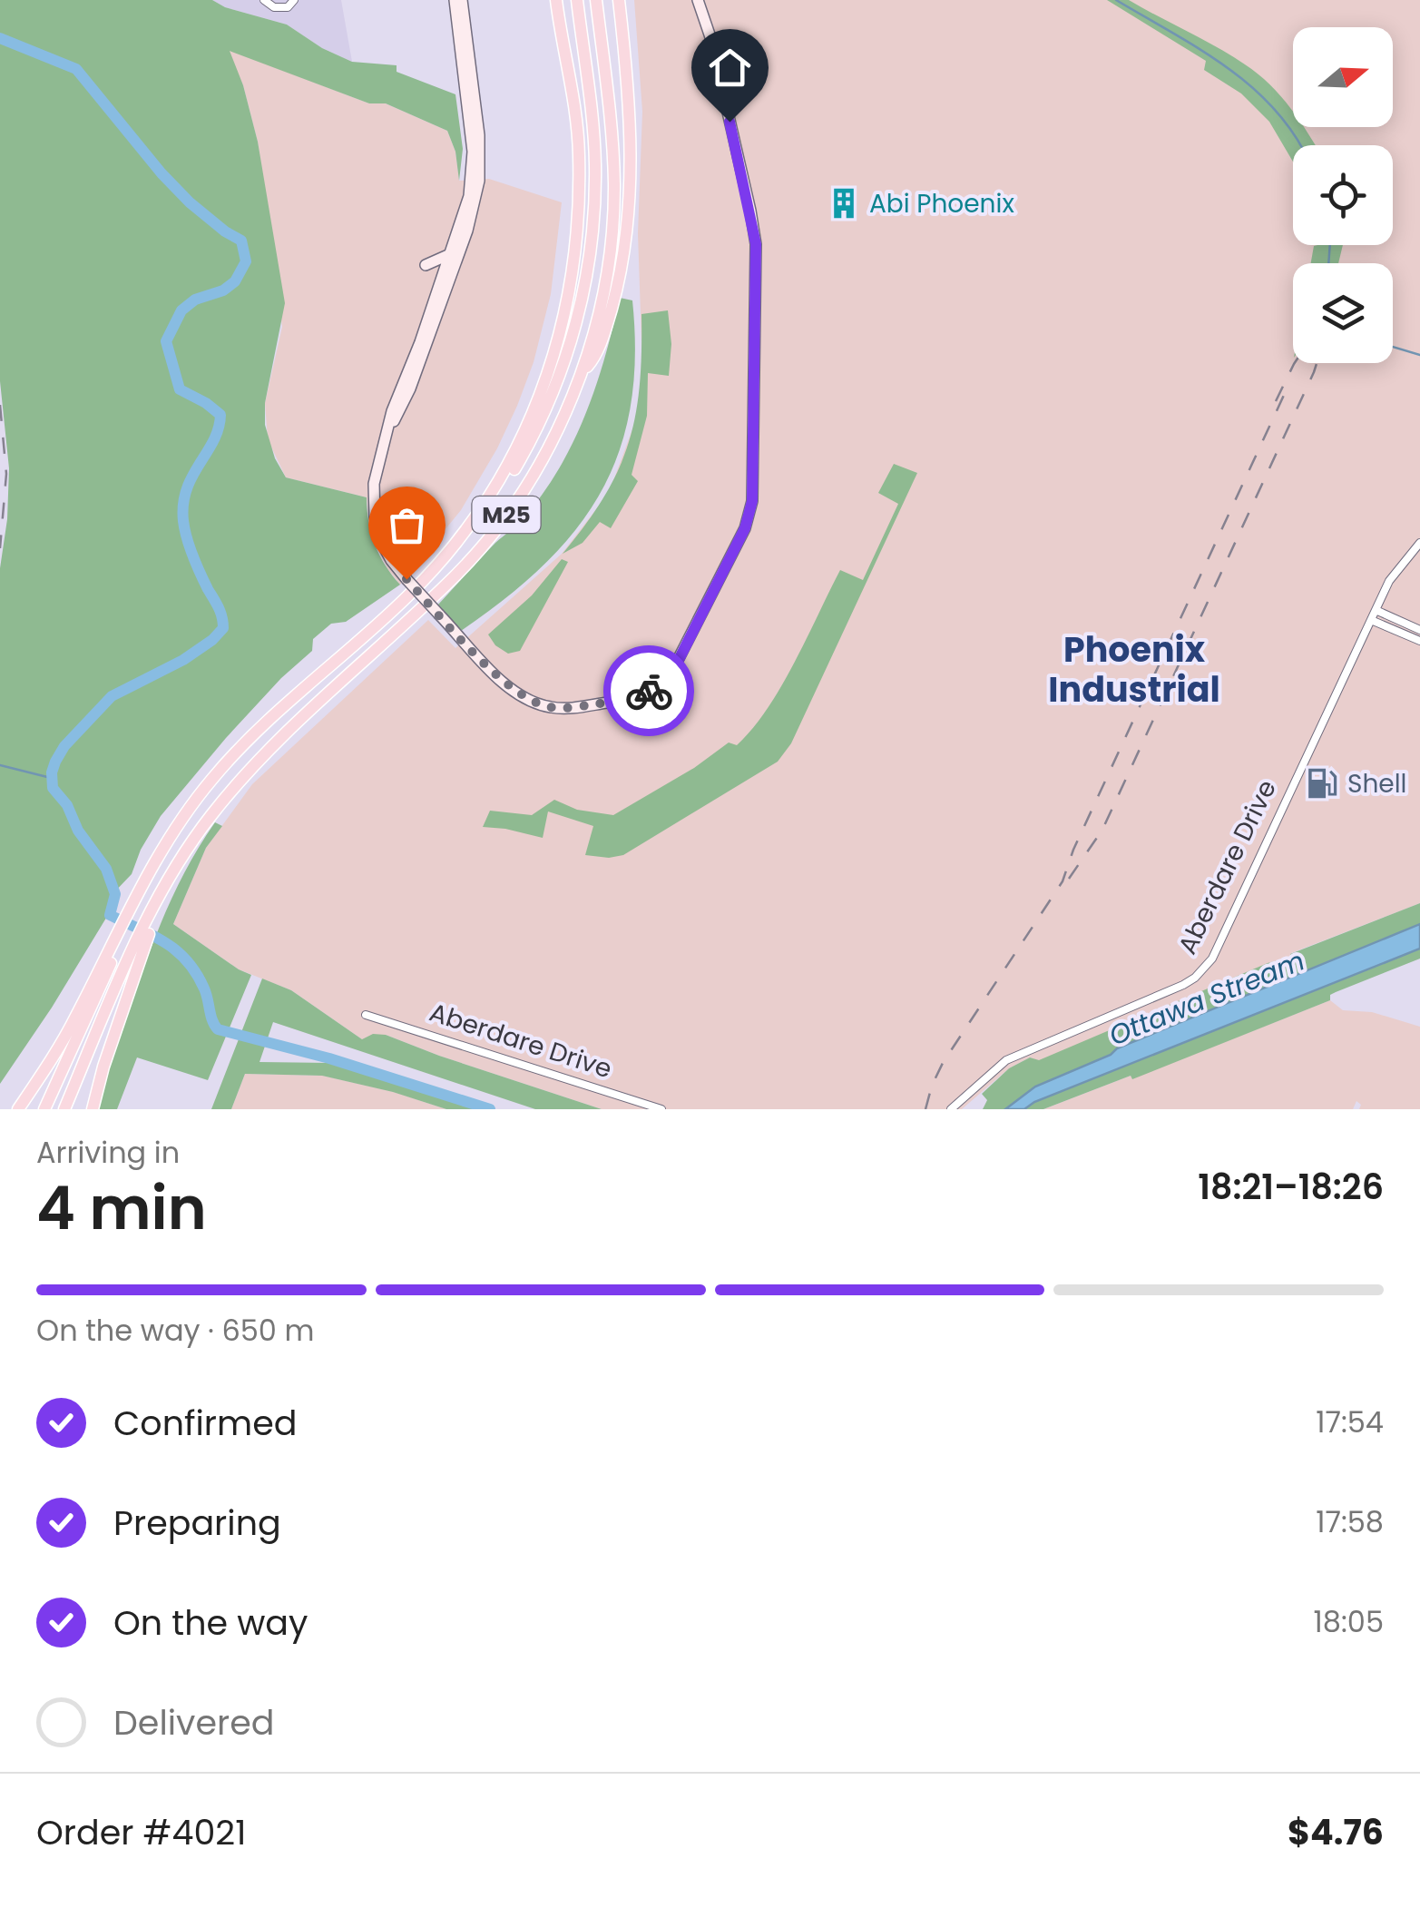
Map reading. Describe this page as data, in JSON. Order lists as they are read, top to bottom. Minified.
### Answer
{"streets":{"main road":["M25"],"street":["Aberdare Drive"]},"districts":["Phoenix Industrial"],"water":["Ottawa Stream"],"places":{"building":["Abi Phoenix"],"fuel station":["Shell"]},"north":"right","page":{"heading":["4 min","Arriving in","18:21–18:26"],"panel":["Order #4021","$4.76"],"bar":"On the way · 650 m","list":[["Confirmed","17:54"],["Preparing","17:58"],["On the way","18:05"],"Delivered"]}}
